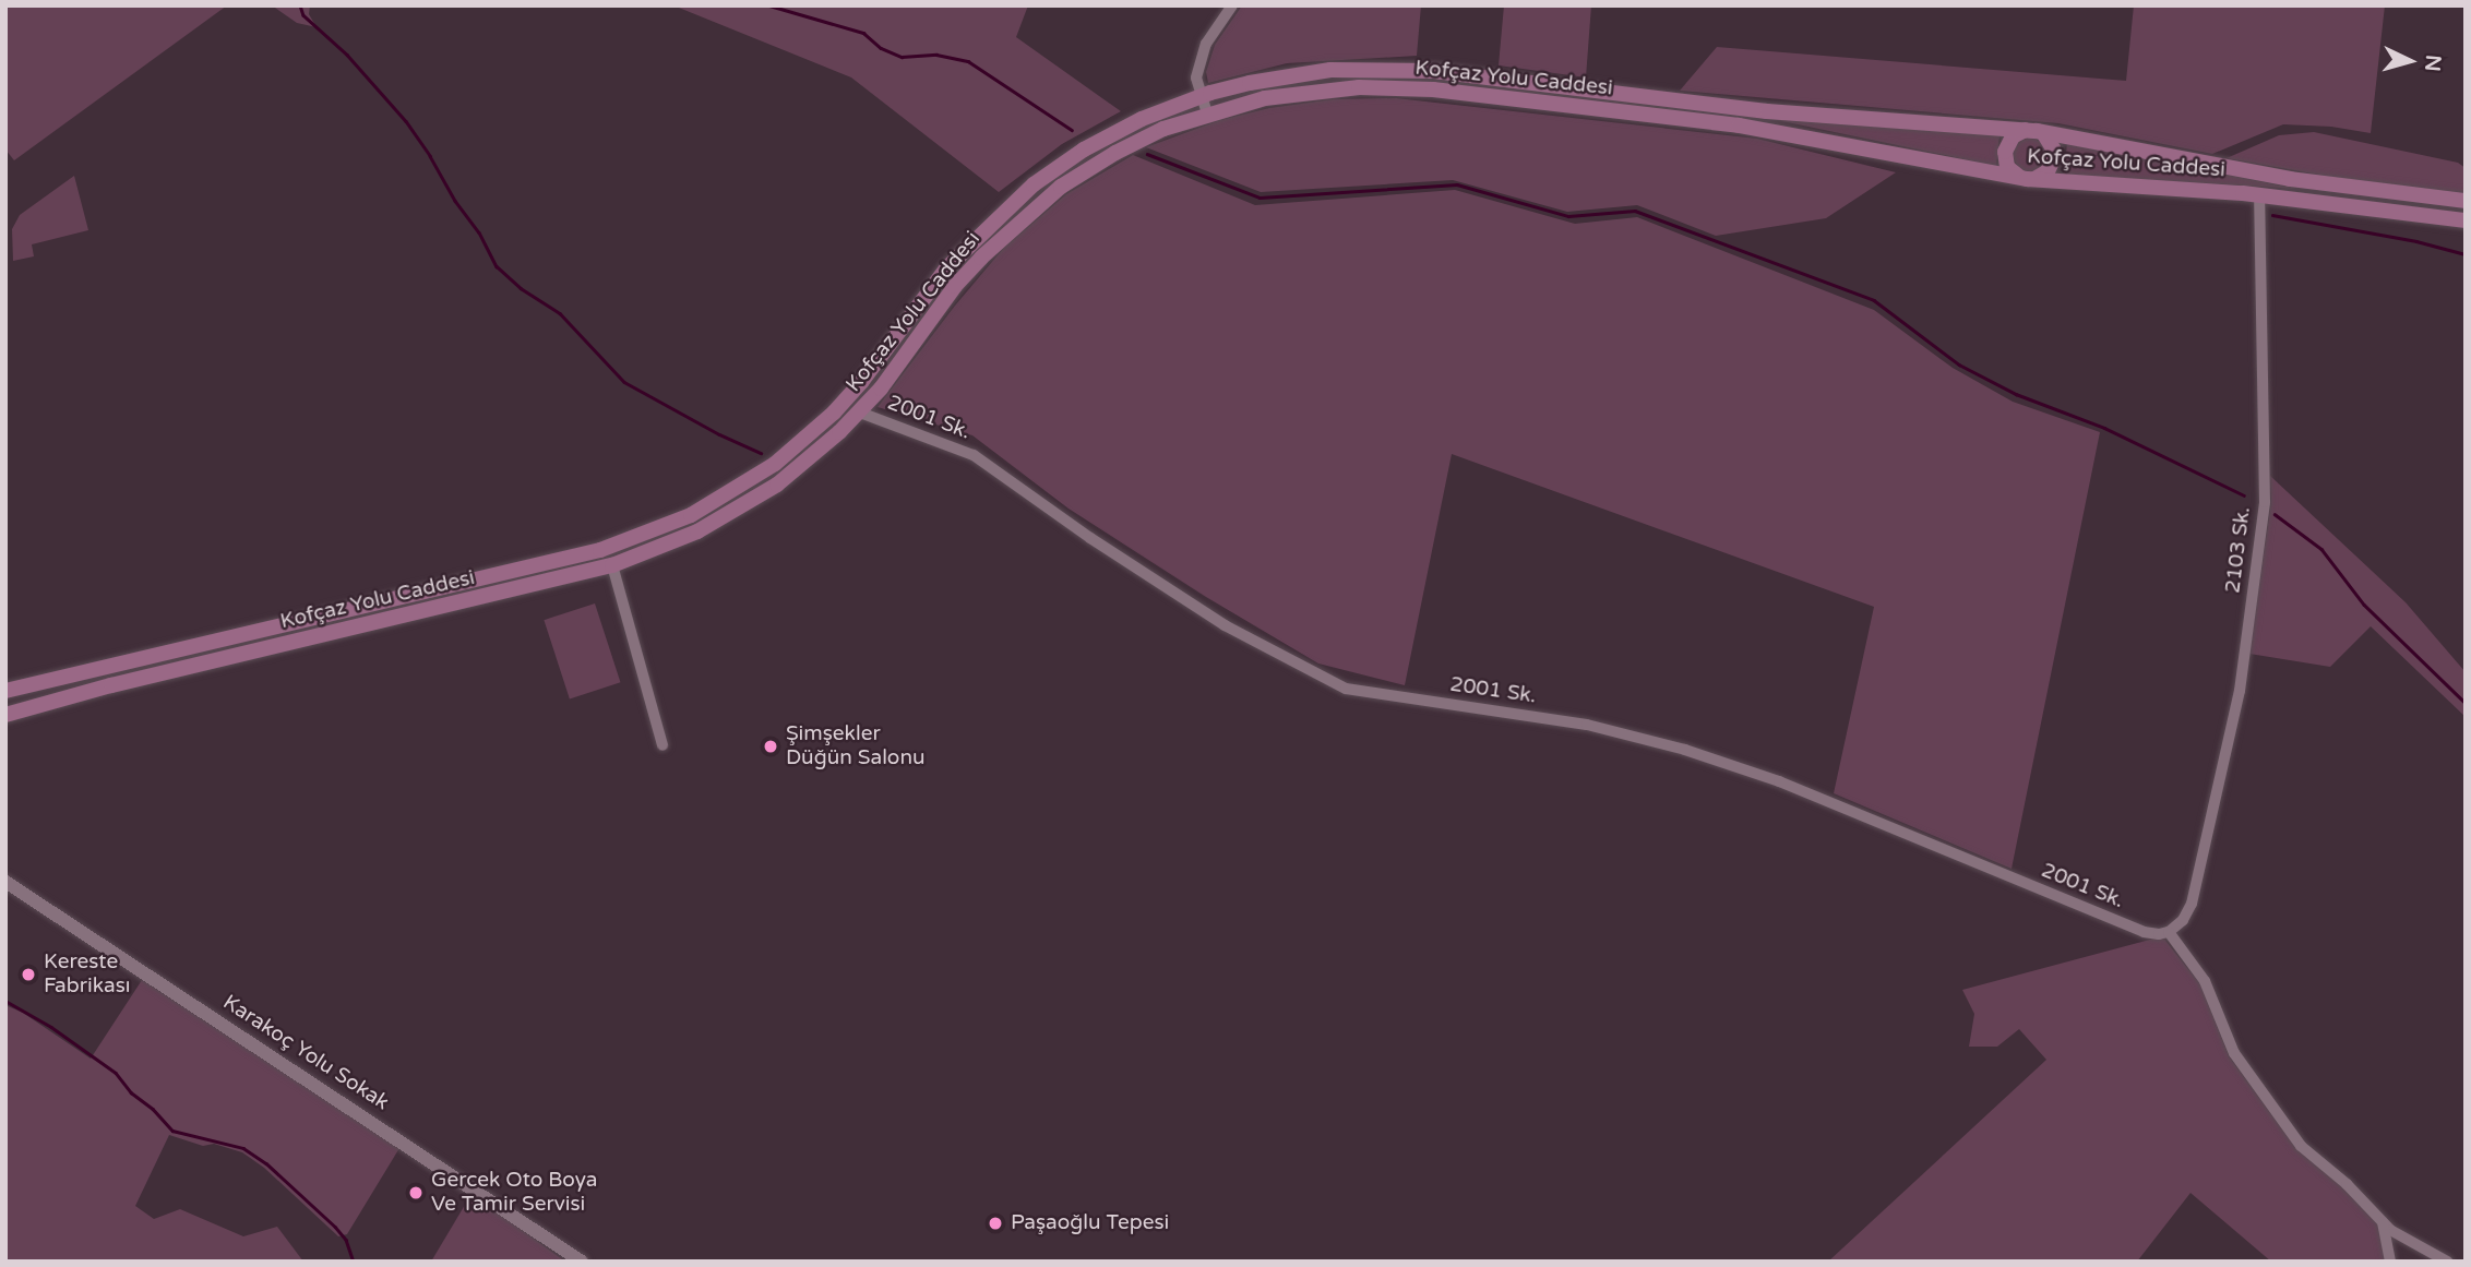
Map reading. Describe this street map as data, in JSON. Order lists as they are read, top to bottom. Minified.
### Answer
{"streets":{"main road":["Kofçaz Yolu Caddesi"],"street":["2001 Sk.","2103 Sk.","Karakoç Yolu Sokak"]},"crossings":[["Kofçaz Yolu Caddesi","2001 Sk."],["Kofçaz Yolu Caddesi","2103 Sk."],["2001 Sk.","2103 Sk."]],"places":["Şimşekler Düğün Salonu","Kereste Fabrikası","Gercek Oto Boya Ve Tamir Servisi","Paşaoğlu Tepesi"],"north":"right"}
